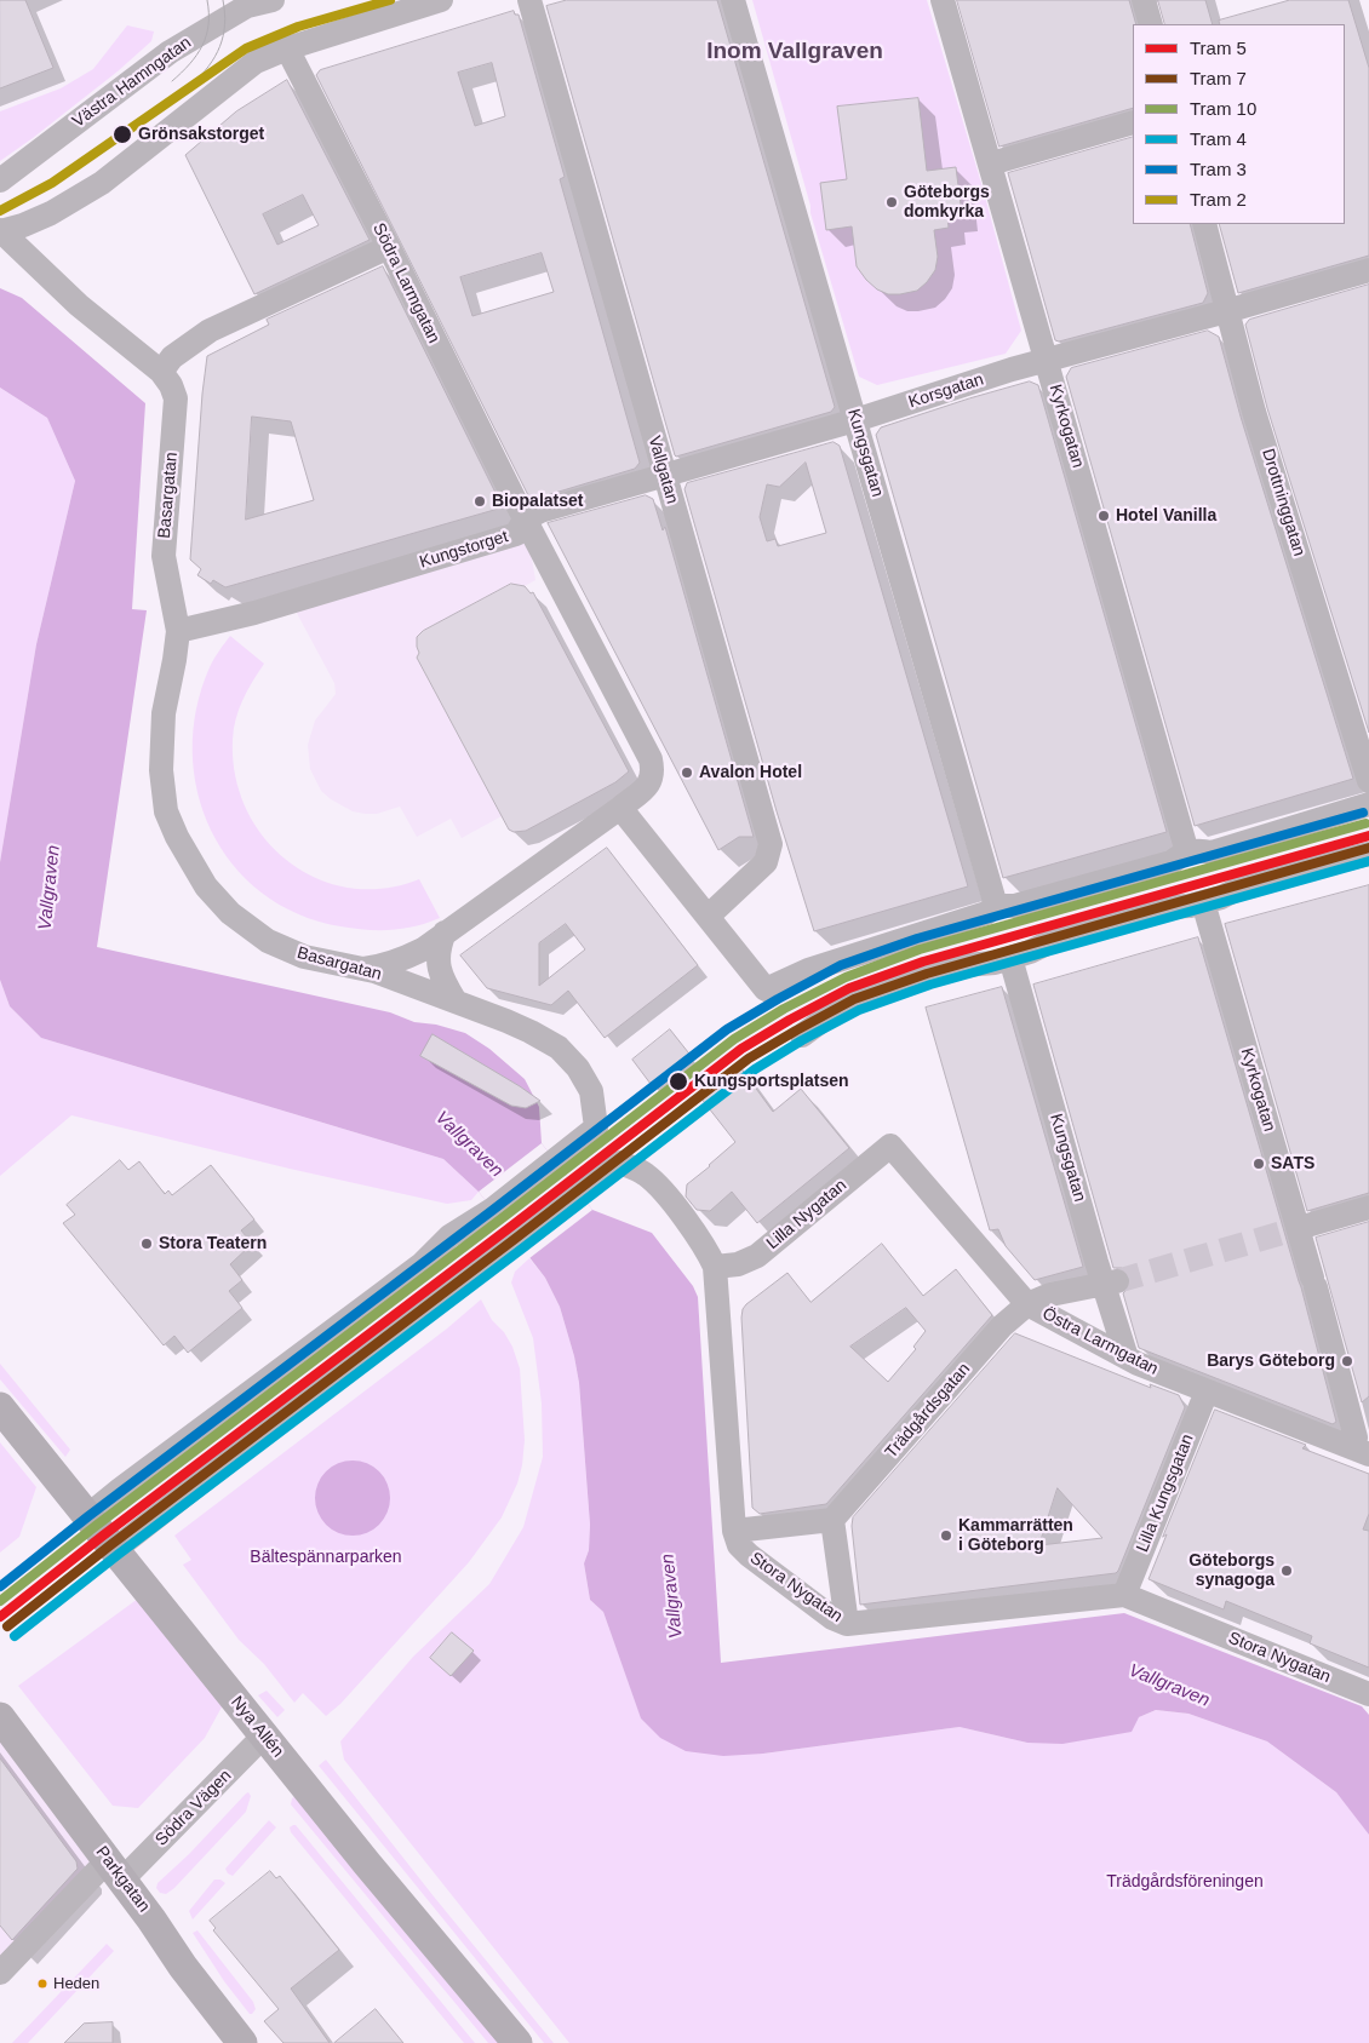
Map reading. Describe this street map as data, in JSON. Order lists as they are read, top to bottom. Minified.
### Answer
{"streets":{"main road":["Nya Allén","Parkgatan"],"street":["Västra Hamngatan","Södra Larmgatan","Korsgatan","Kyrkogatan","Kungsgatan","Vallgatan","Basargatan","Drottninggatan","Kungstorget","Lilla Nygatan","Östra Larmgatan","Trädgårdsgatan","Lilla Kungsgatan","Stora Nygatan","Södra Vägen"]},"crossings":[["Södra Larmgatan","Korsgatan"],["Södra Larmgatan","Kungstorget"],["Korsgatan","Kyrkogatan"],["Korsgatan","Kungsgatan"],["Korsgatan","Vallgatan"],["Korsgatan","Drottninggatan"],["Korsgatan","Kungstorget"],["Kyrkogatan","Östra Larmgatan"],["Kungsgatan","Östra Larmgatan"],["Basargatan","Kungstorget"],["Basargatan","Nya Allén"],["Lilla Nygatan","Östra Larmgatan"],["Lilla Nygatan","Stora Nygatan"],["Östra Larmgatan","Trädgårdsgatan"],["Östra Larmgatan","Lilla Kungsgatan"],["Lilla Kungsgatan","Stora Nygatan"],["Stora Nygatan","Nya Allén"],["Nya Allén","Södra Vägen"],["Södra Vägen","Parkgatan"]],"districts":["Inom Vallgraven"],"water":["Vallgraven"],"parks":["Bältespännarparken","Trädgårdsföreningen"],"places":["Grönsakstorget","Göteborgs domkyrka","Biopalatset","Hotel Vanilla","Avalon Hotel","Kungsportsplatsen","SATS","Stora Teatern","Barys Göteborg","Kammarrätten i Göteborg","Göteborgs synagoga","Heden"],"lines":["tram line 2","tram line 3","tram line 10","tram line 5","tram line 7","tram line 4"],"legend":["Tram 5","Tram 7","Tram 10","Tram 4","Tram 3","Tram 2"]}
